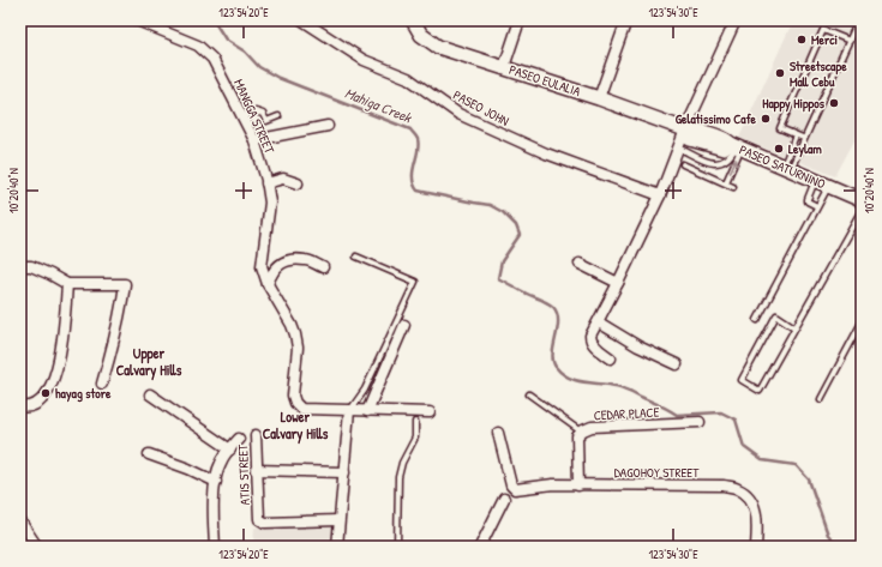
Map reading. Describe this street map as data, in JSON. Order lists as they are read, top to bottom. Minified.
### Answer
{"streets":{"street":["PASEO EULALIA","PASEO JOHN","MANGGA STREET","PASEO SATURNINO","CEDAR PLACE","DAGOHOY STREET","ATIS STREET"]},"crossings":[["PASEO EULALIA","PASEO SATURNINO"],["CEDAR PLACE","DAGOHOY STREET"]],"districts":["Upper Calvary Hills","Lower Calvary Hills"],"water":["Mahiga Creek"],"places":["Merci","Streetscape Mall Cebu","Happy Hippos","Gelatissimo Cafe","Leylam","hayag store"],"coordinates":["123°54'20\"E","123°54'30\"E","10°20'40\"N"]}
